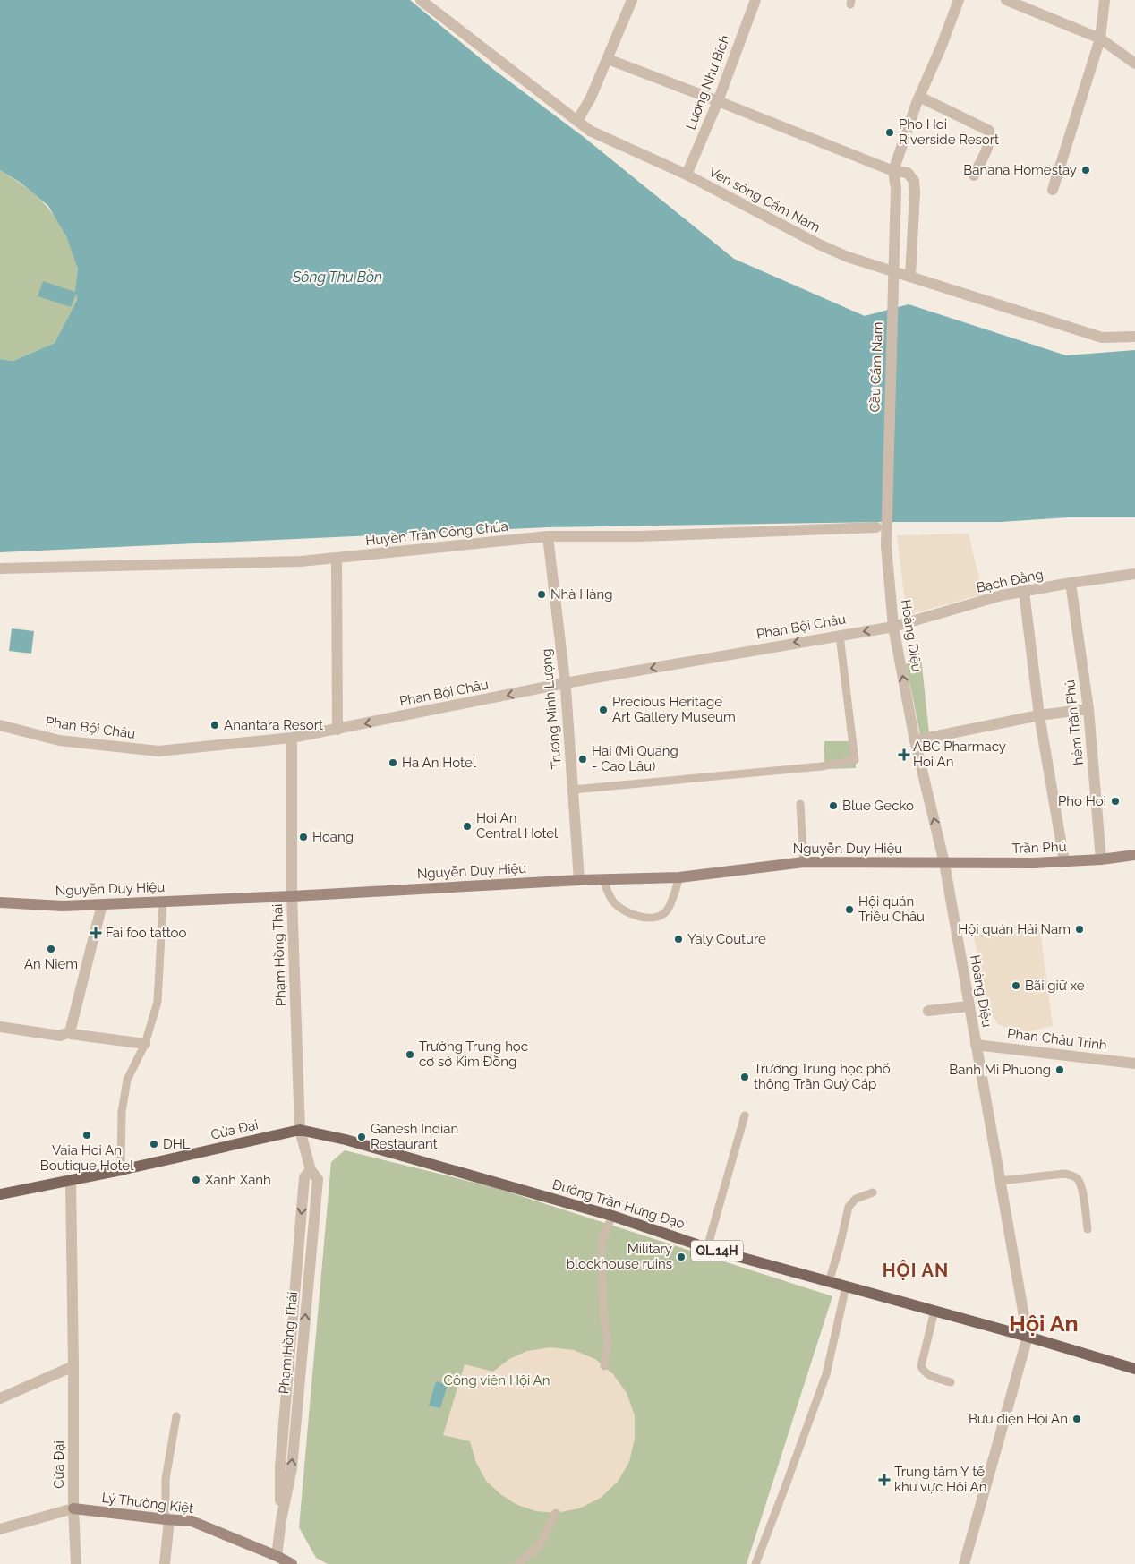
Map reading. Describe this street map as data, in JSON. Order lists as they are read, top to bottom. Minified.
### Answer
{"streets":{"main road":["Trần Phú","Nguyễn Duy Hiệu","Cửa Đại","Đường Trần Hưng Đạo","QL.14H","Lý Thường Kiệt"],"street":["Lương Như Bích","Ven sông Cẩm Nam","Cầu Cẩm Nam","Huyền Trân Công Chúa","Bạch Đằng","Phan Bội Châu","Hoàng Diệu","Trương Minh Lượng","hẻm Trần Phú","Phạm Hồng Thái","Phan Châu Trinh"]},"crossings":[["Lương Như Bích","Ven sông Cẩm Nam"],["Cầu Cẩm Nam","Hoàng Diệu"],["Huyền Trân Công Chúa","Trương Minh Lượng"],["Bạch Đằng","Phan Bội Châu"],["Bạch Đằng","Hoàng Diệu"],["Bạch Đằng","hẻm Trần Phú"],["Phan Bội Châu","Hoàng Diệu"],["Phan Bội Châu","Trương Minh Lượng"],["Phan Bội Châu","Phạm Hồng Thái"],["Hoàng Diệu","Trần Phú"],["Hoàng Diệu","Nguyễn Duy Hiệu"],["Hoàng Diệu","Phan Châu Trinh"],["Hoàng Diệu","Đường Trần Hưng Đạo"],["Trương Minh Lượng","Nguyễn Duy Hiệu"],["hẻm Trần Phú","Trần Phú"],["Trần Phú","Nguyễn Duy Hiệu"],["Nguyễn Duy Hiệu","Phạm Hồng Thái"],["Phạm Hồng Thái","Cửa Đại"],["Phạm Hồng Thái","Đường Trần Hưng Đạo"],["Phạm Hồng Thái","Lý Thường Kiệt"],["Cửa Đại","Đường Trần Hưng Đạo"],["Cửa Đại","Lý Thường Kiệt"]],"one_way":["Phan Bội Châu"],"districts":["HỘI AN","Hội An"],"water":["Sông Thu Bồn"],"parks":["Công viên Hội An"],"places":{"other":["Pho Hoi Riverside Resort","Banana Homestay","Nhà Hàng","Precious Heritage Art Gallery Museum","Anantara Resort","Hai (Mì Quang - Cao Lâu)","Ha An Hotel","Pho Hoi","Blue Gecko","Hoi An Central Hotel","Hoang","Hội quán Triều Châu","Hội quán Hải Nam","Yaly Couture","An Niem","Bãi giữ xe","Trường Trung học cơ sở Kim Đồng","Banh Mi Phuong","Trường Trung học phổ thông Trần Quý Cáp","Vaia Hoi An Boutique Hotel","Ganesh Indian Restaurant","DHL","Xanh Xanh","Military blockhouse ruins","Bưu điện Hội An"],"health":["ABC Pharmacy Hoi An","Fai foo tattoo","Trung tâm Y tế khu vực Hội An"]}}
